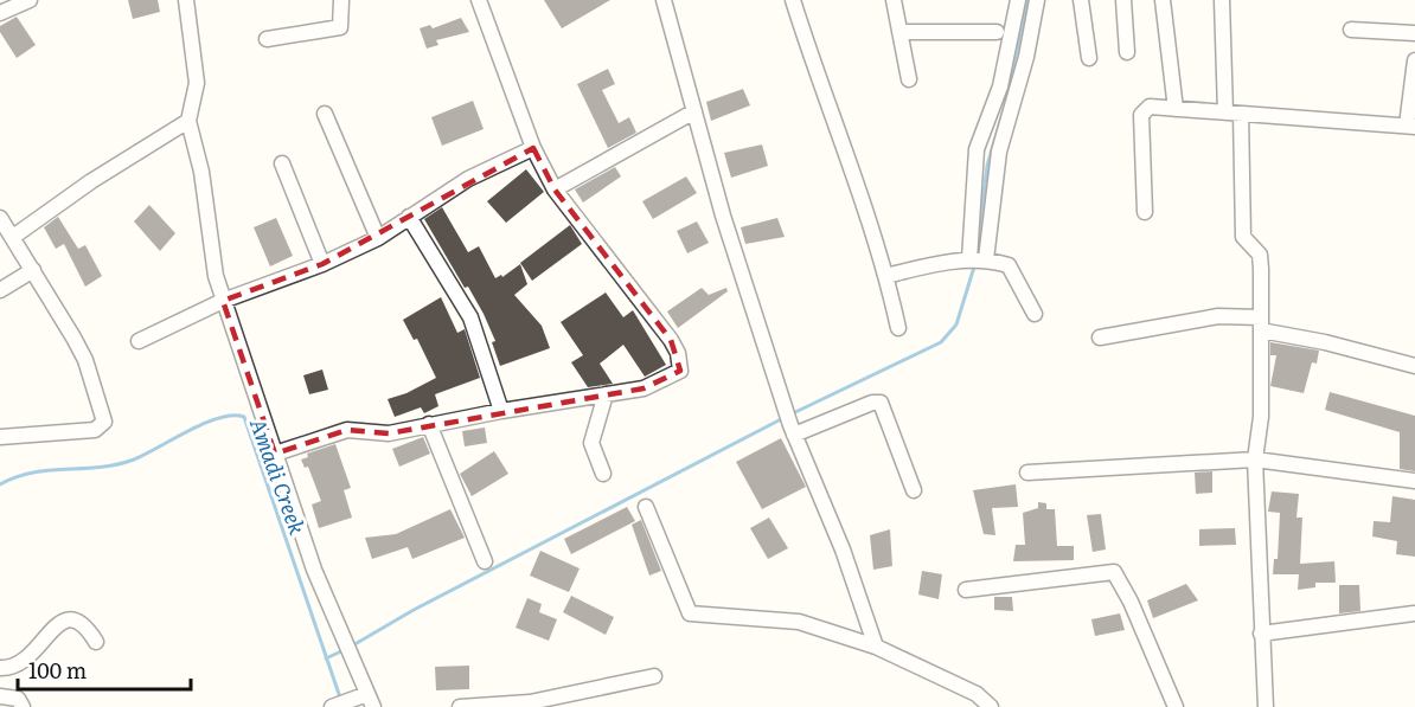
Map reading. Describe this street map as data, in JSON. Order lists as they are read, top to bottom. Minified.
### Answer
{"water":["Amadi Creek"],"scale_bar":"100 m"}
